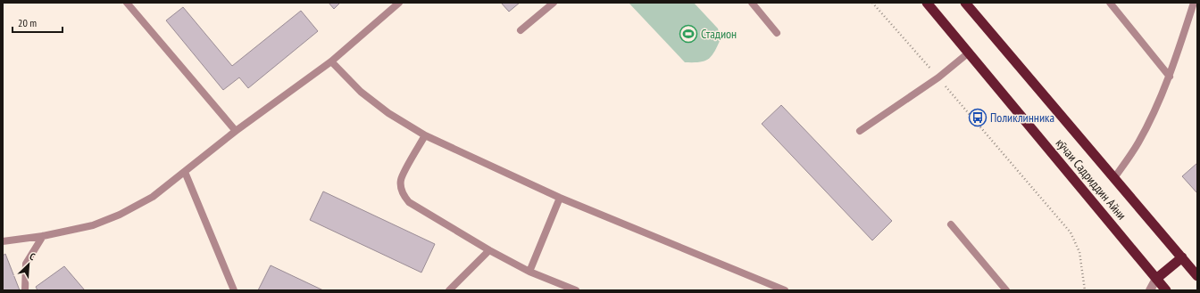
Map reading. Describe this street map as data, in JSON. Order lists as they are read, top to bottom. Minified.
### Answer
{"streets":{"highway":["кӯчаи Садриддин Айни"]},"places":{"sports":["Стадион"],"bus stop":["Поликлинника"]},"scale_bar":"20 m","north":"top right"}
